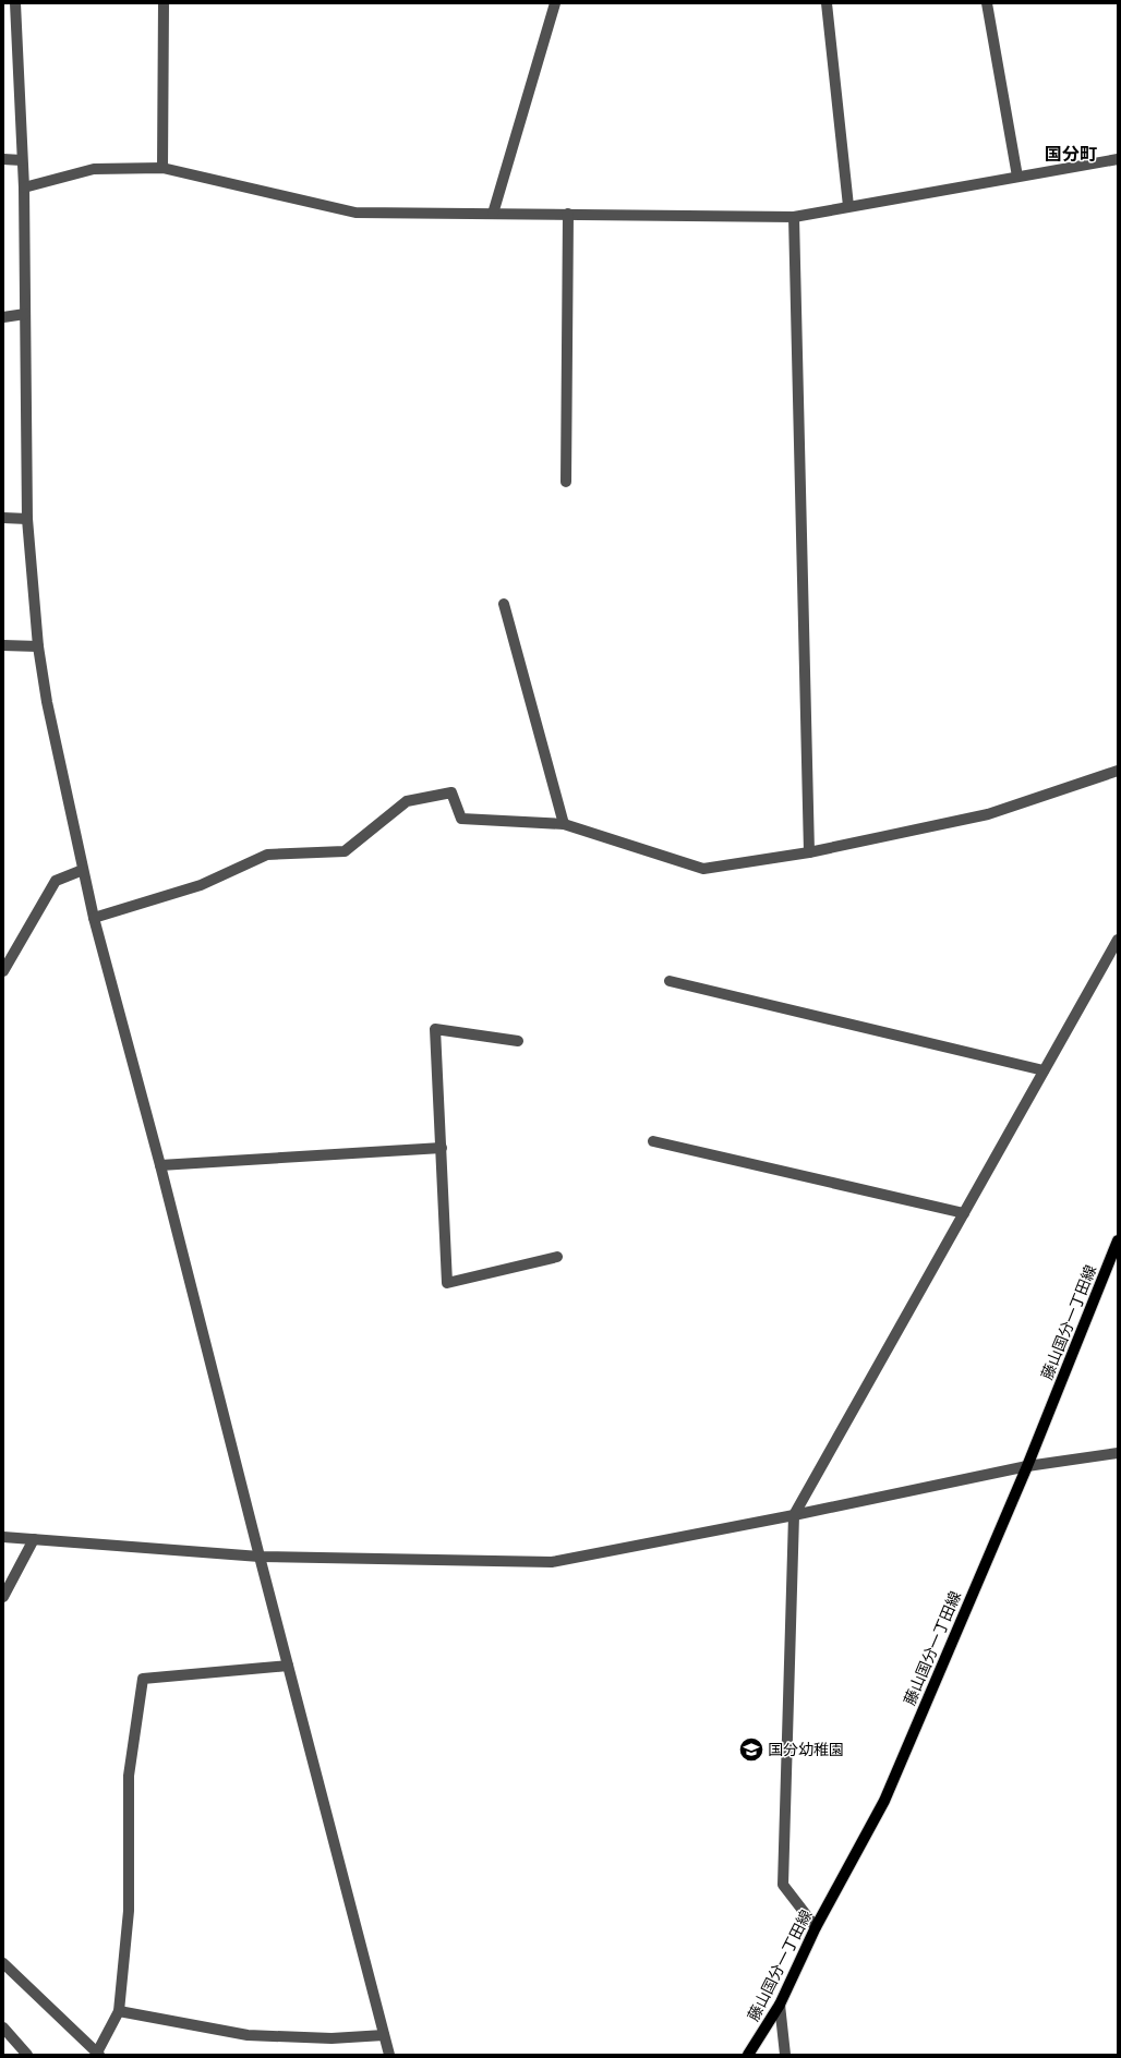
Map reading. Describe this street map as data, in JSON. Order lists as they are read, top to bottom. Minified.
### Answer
{"streets":{"main road":["藤山国分一丁田線"]},"districts":["国分町"],"places":{"school or university":["国分幼稚園"]}}
